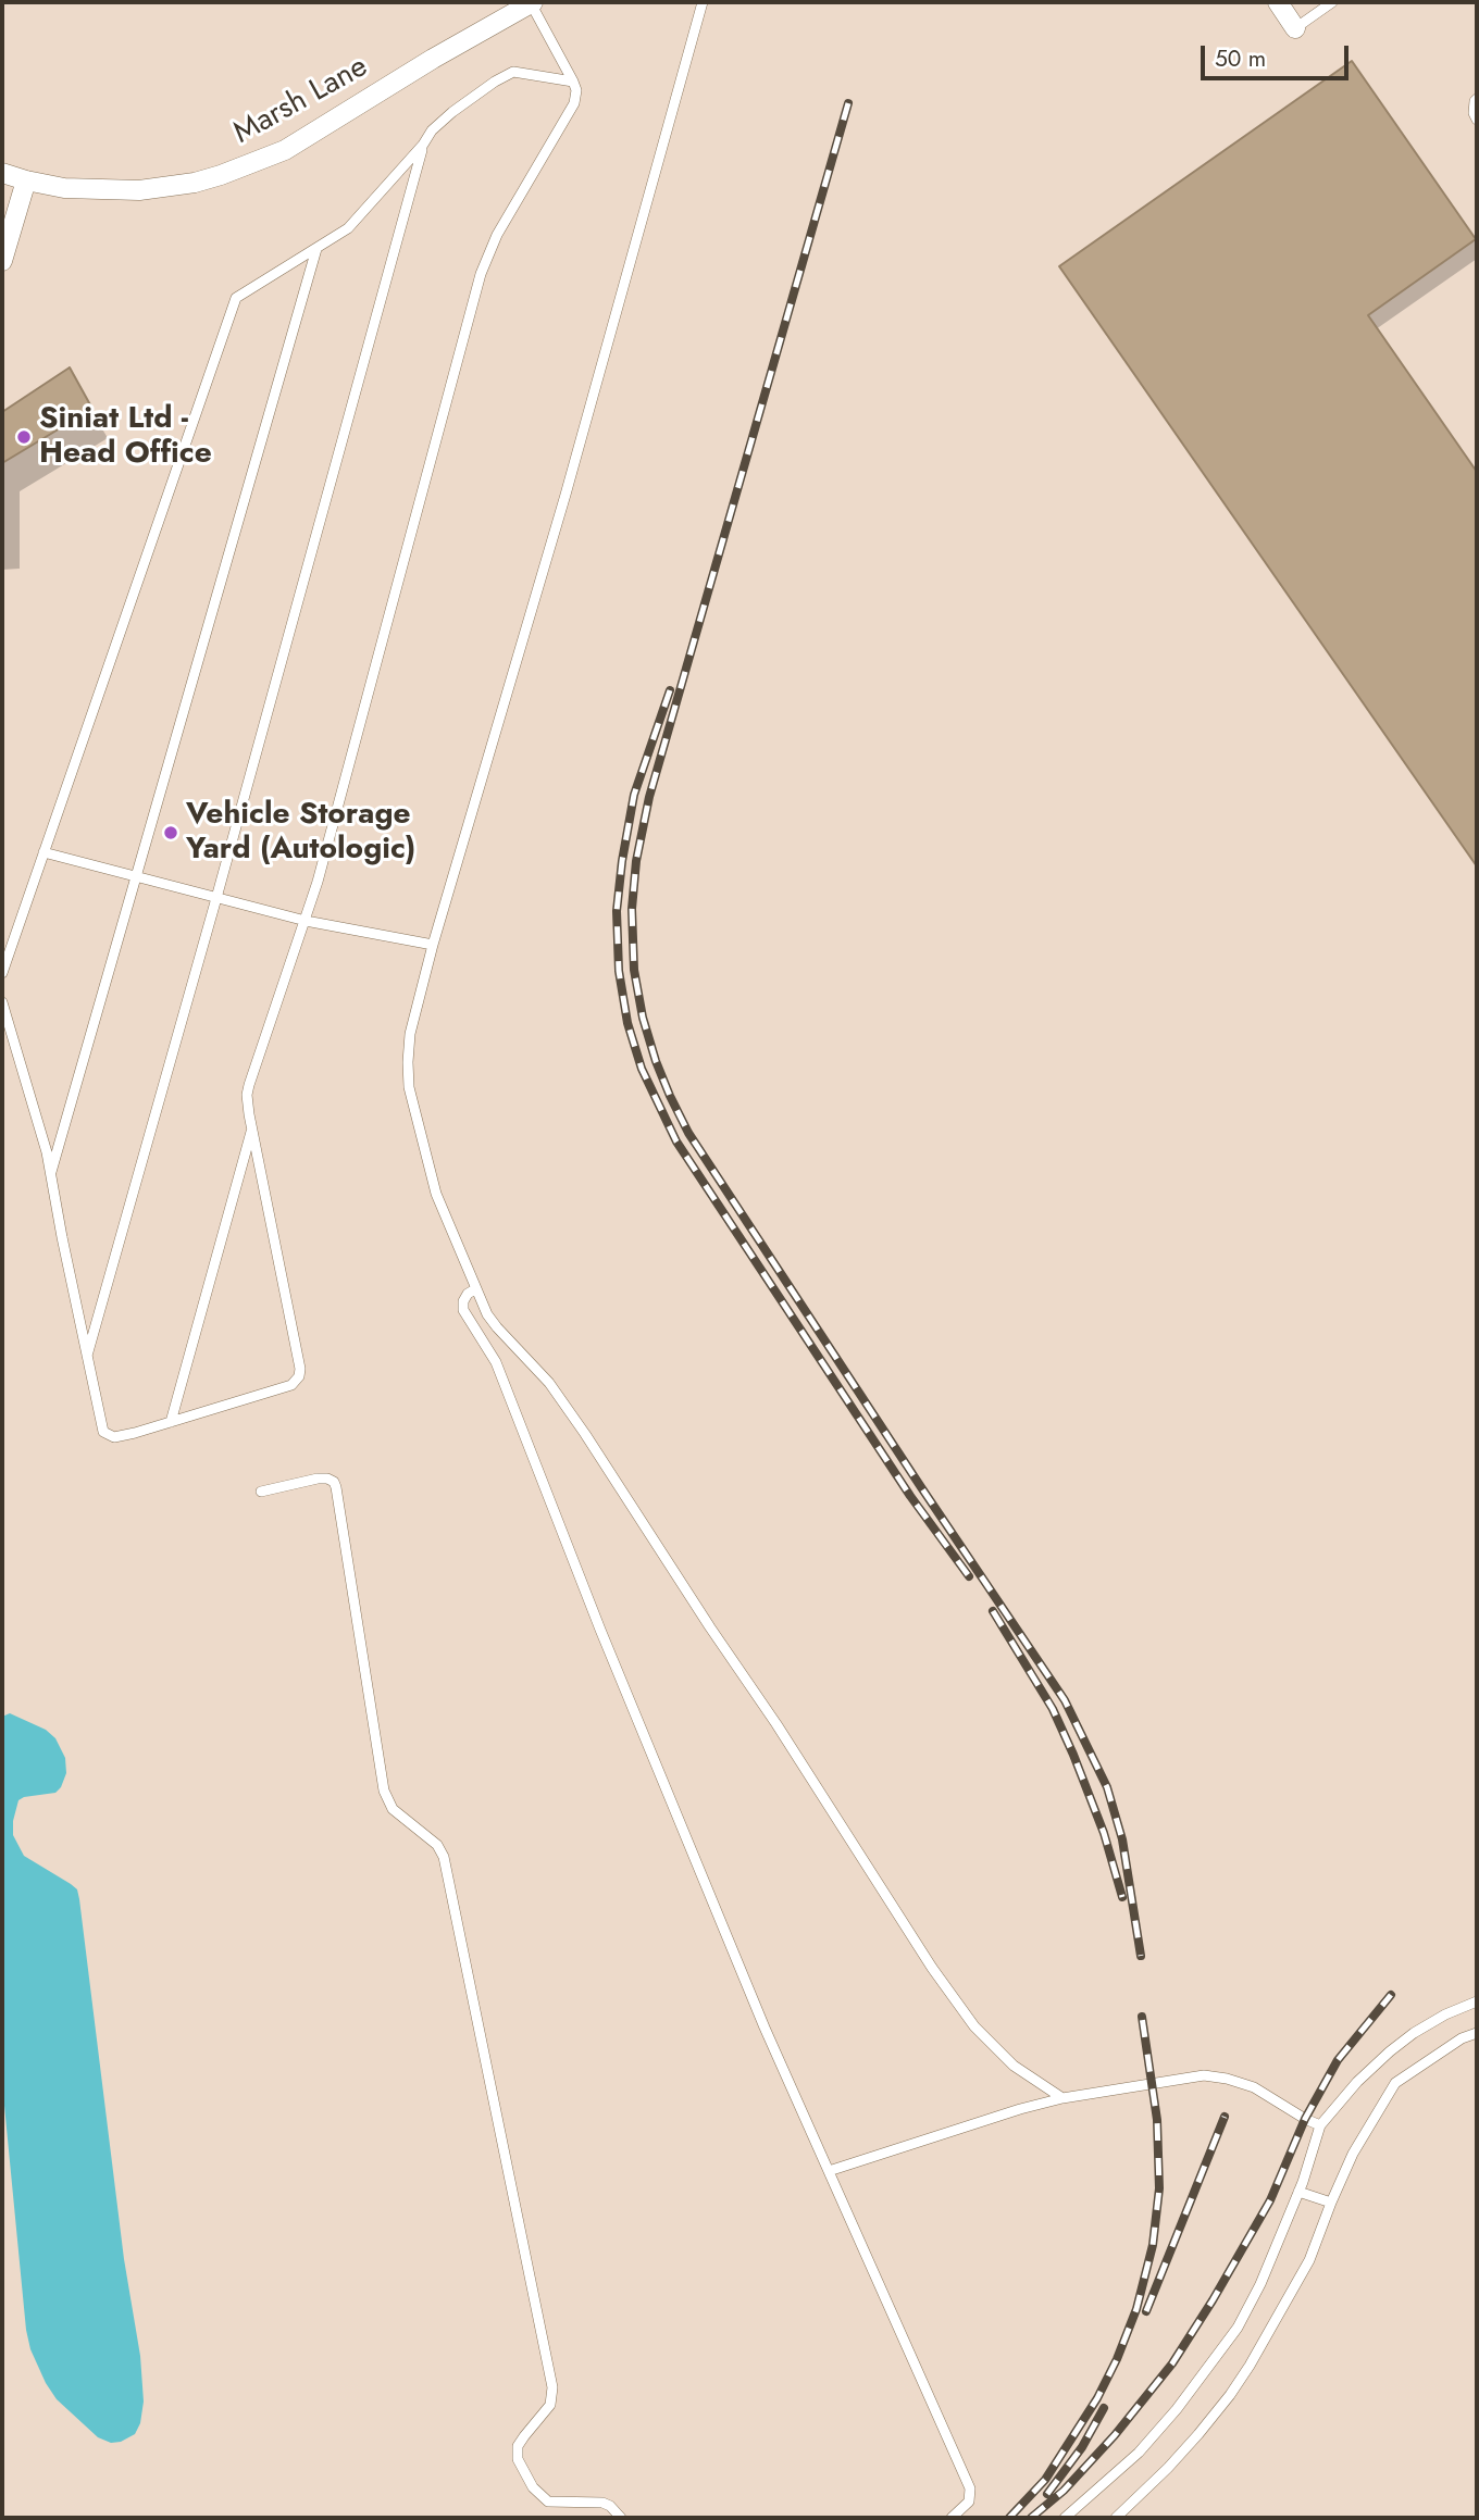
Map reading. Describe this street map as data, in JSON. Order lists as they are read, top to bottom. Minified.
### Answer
{"streets":{"street":["Marsh Lane"]},"places":["Siniat Ltd - Head Office","Vehicle Storage Yard (Autologic)"],"scale_bar":"50 m"}
